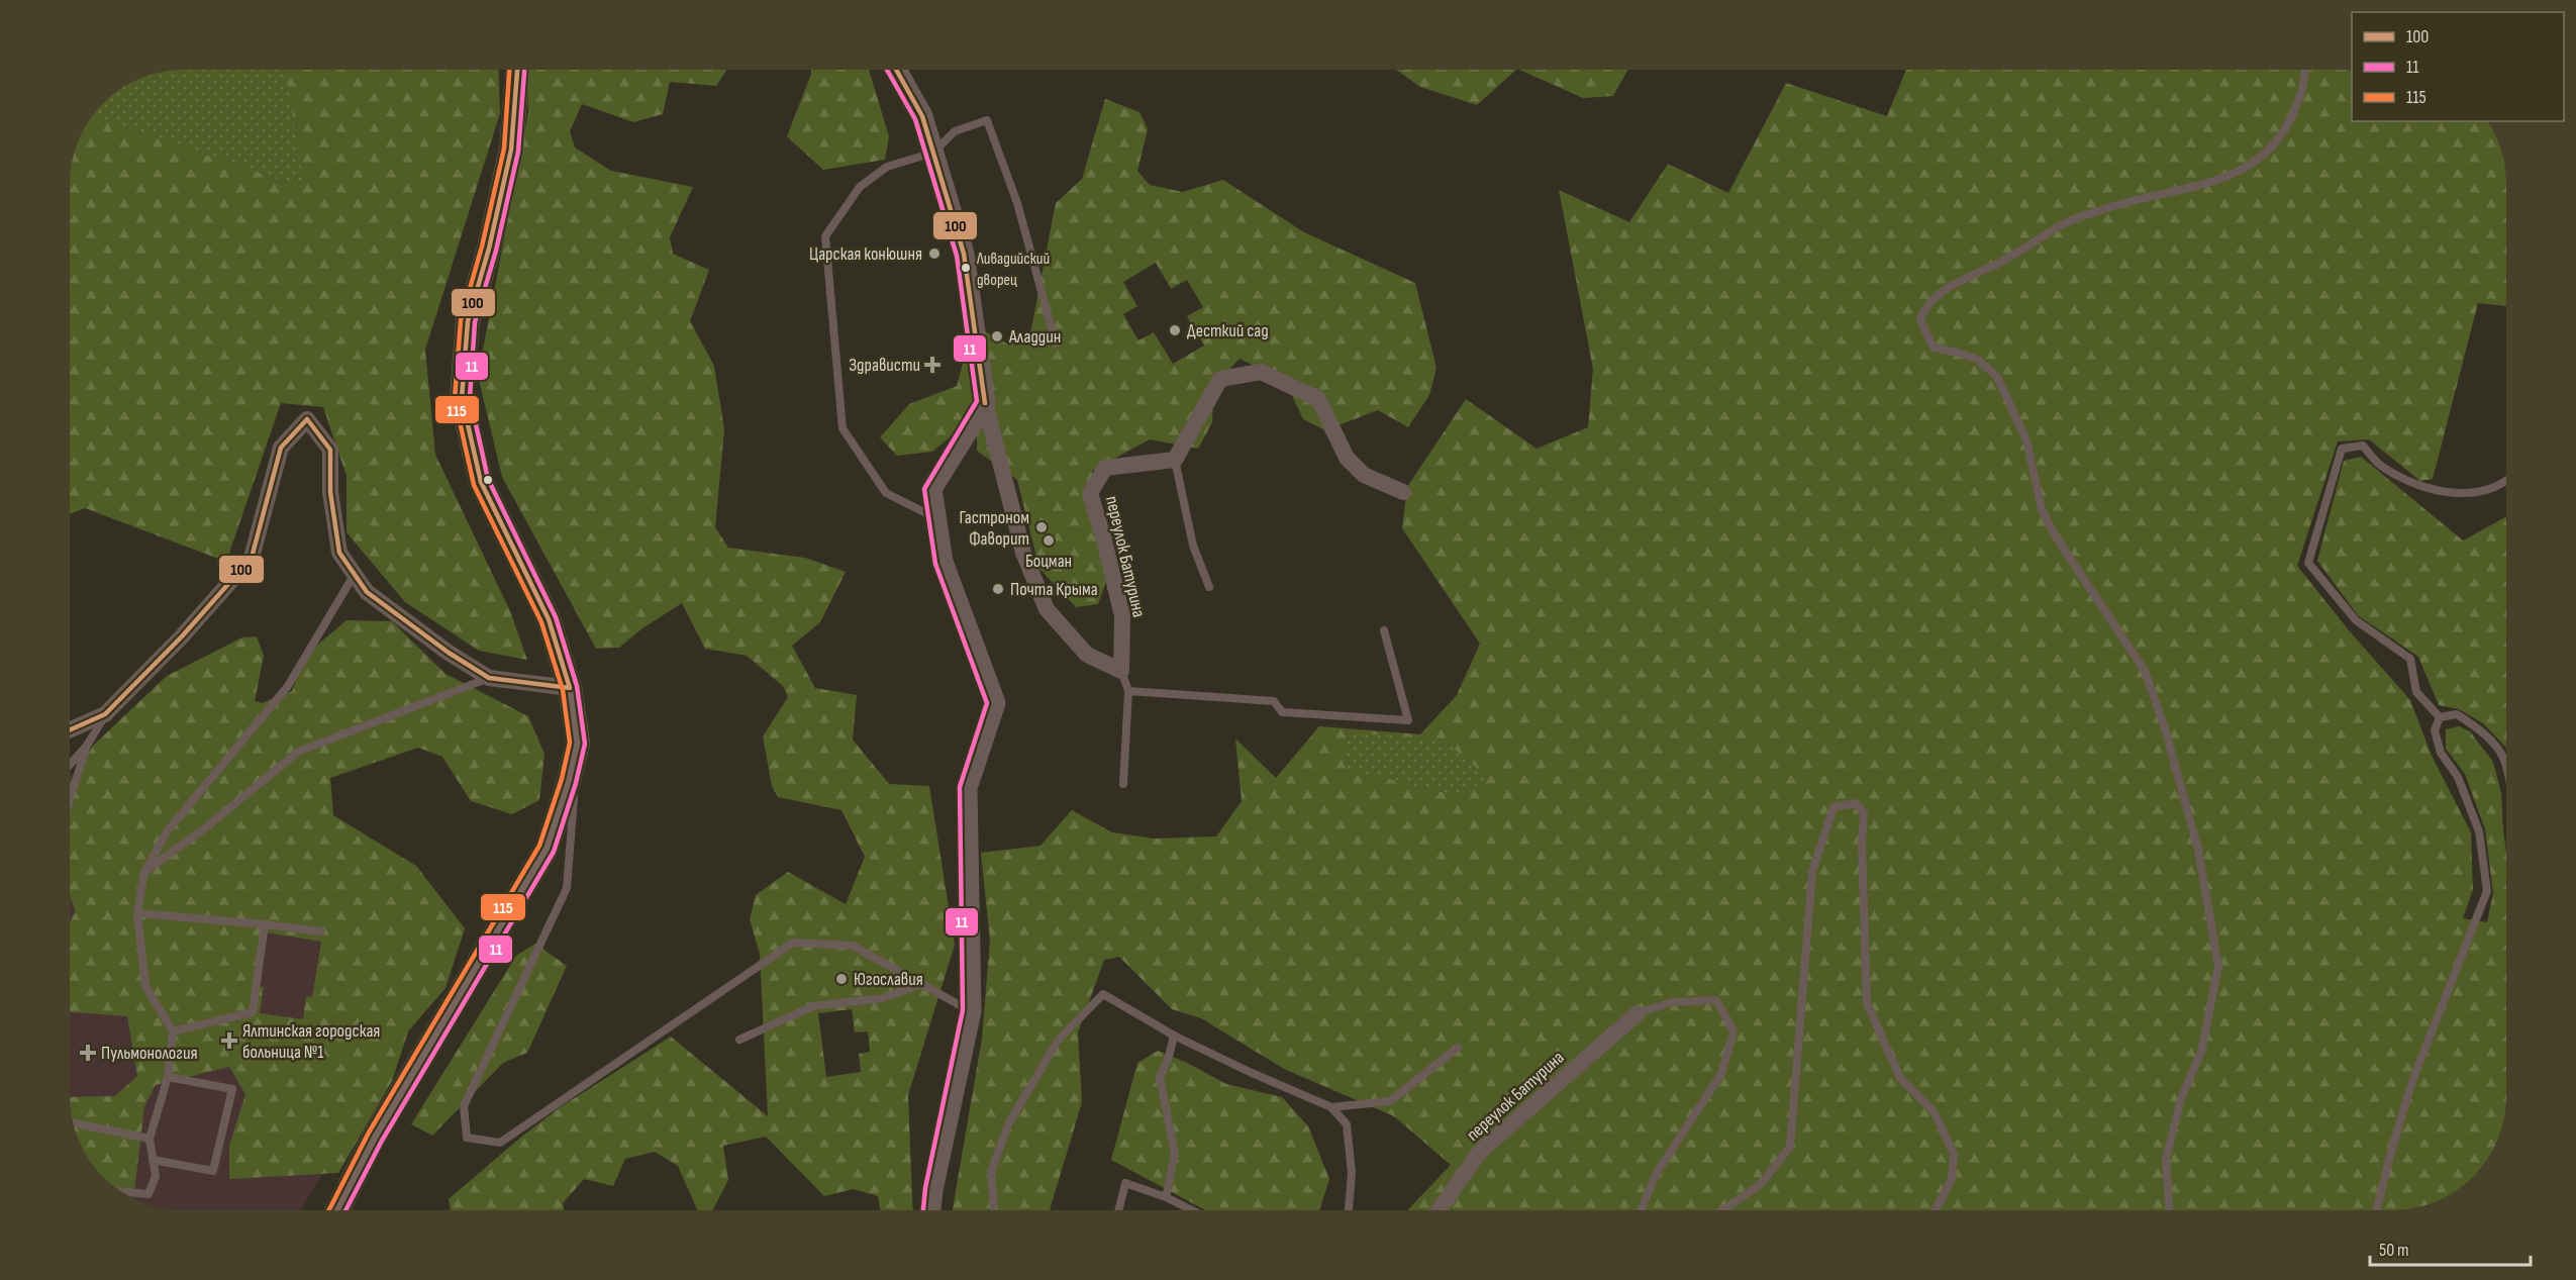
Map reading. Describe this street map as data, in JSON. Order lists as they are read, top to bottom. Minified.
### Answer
{"streets":{"street":["переулок Батурина"]},"places":{"other":["Царская конюшня","Ливадийский дворец","Десткий сад","Аладдин","Гастроном Фаворит","Боцман","Почта Крыма","Югославия"],"health":["Здрависти","Ялтинская городская больница №1","Пульмонология"]},"lines":["transit line 100","transit line 11","transit line 115"],"legend":["100","11","115"],"scale_bar":"50 m"}
